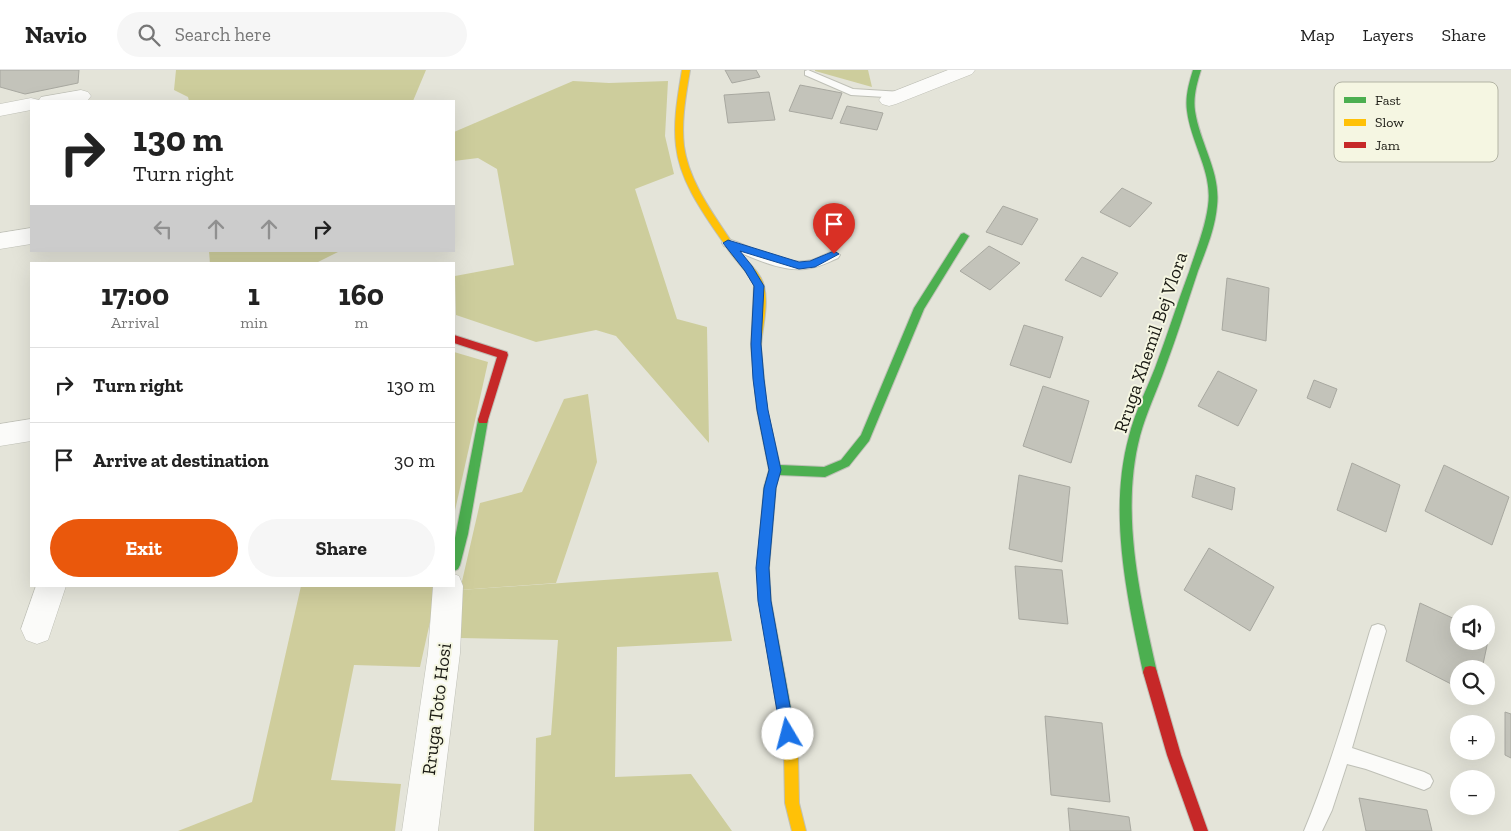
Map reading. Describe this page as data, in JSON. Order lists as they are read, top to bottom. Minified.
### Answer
{"streets":{"street":["Rruga Xhemil Bej Vlora","Rruga Toto Hosi"]},"legend":["Fast","Slow","Jam"],"page":{"header":"Navio","search":"Search here","nav":["Map","Layers","Share"],"turn":["130 m","Turn right"],"eta":["17:00","Arrival","1","min","160","m"],"list":[{"name":"Turn right","value":"130 m"},{"name":"Arrive at destination","value":"30 m"}],"buttons":["Exit","Share"],"map_buttons":["+","−"]}}
